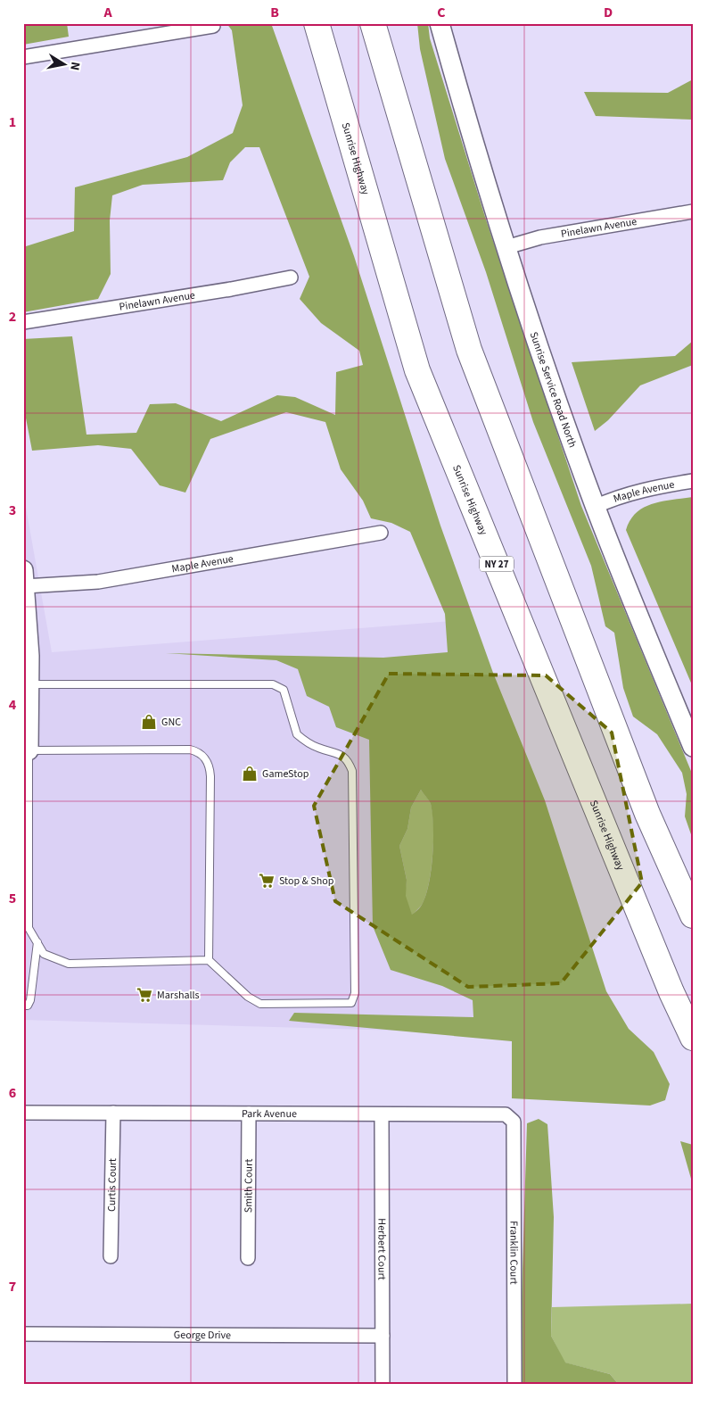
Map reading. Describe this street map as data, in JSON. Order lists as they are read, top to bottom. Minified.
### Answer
{"streets":{"highway":["Sunrise Highway","NY 27"],"street":["Pinelawn Avenue","Sunrise Service Road North","Maple Avenue","Park Avenue","Curtis Court","Smith Court","Herbert Court","Franklin Court","George Drive"]},"crossings":[["Pinelawn Avenue","Sunrise Service Road North"],["Sunrise Service Road North","Maple Avenue"],["Park Avenue","Curtis Court"],["Park Avenue","Smith Court"],["Park Avenue","Herbert Court"],["Park Avenue","Franklin Court"],["Herbert Court","George Drive"]],"places":{"shop":["GNC","GameStop"],"supermarket":["Stop & Shop","Marshalls"]},"north":"right","grid":{"columns":["A","B","C","D"],"rows":["1","2","3","4","5","6","7"]}}
